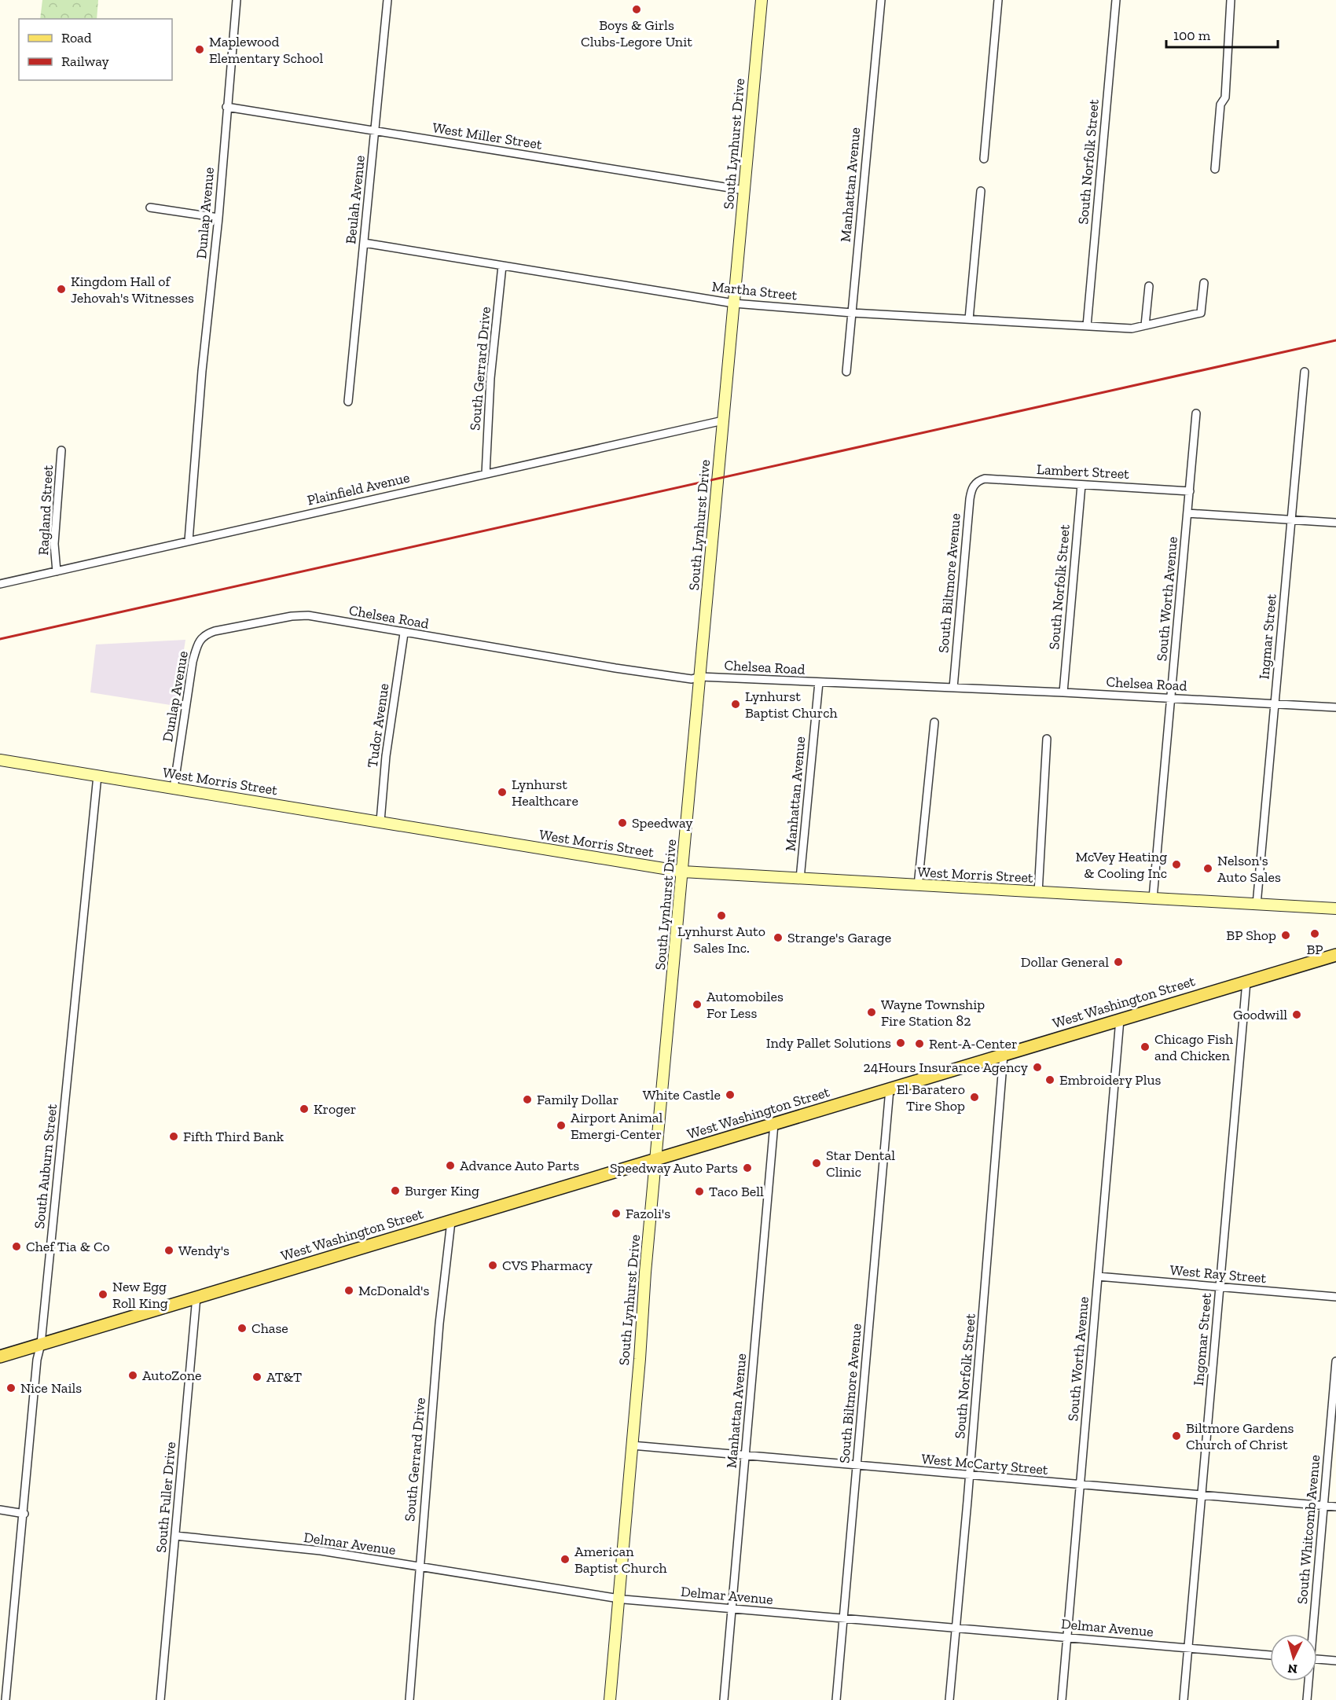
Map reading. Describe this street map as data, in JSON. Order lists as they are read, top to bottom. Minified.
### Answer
{"streets":{"main road":["South Lynhurst Drive","West Morris Street","West Washington Street"],"street":["West Miller Street","South Norfolk Street","Manhattan Avenue","Beulah Avenue","Dunlap Avenue","Martha Street","South Gerrard Drive","Lambert Street","Plainfield Avenue","Ragland Street","South Biltmore Avenue","South Worth Avenue","Chelsea Road","Ingmar Street","Tudor Avenue","South Auburn Street","West Ray Street","Ingomar Street","West McCarty Street","South Fuller Drive","South Whitcomb Avenue","Delmar Avenue"]},"crossings":[["West Miller Street","South Lynhurst Drive"],["West Miller Street","Beulah Avenue"],["West Miller Street","Dunlap Avenue"],["South Lynhurst Drive","Martha Street"],["South Lynhurst Drive","Plainfield Avenue"],["South Lynhurst Drive","Chelsea Road"],["South Lynhurst Drive","West Morris Street"],["South Lynhurst Drive","West Washington Street"],["South Lynhurst Drive","West McCarty Street"],["South Lynhurst Drive","Delmar Avenue"],["South Norfolk Street","Martha Street"],["South Norfolk Street","Lambert Street"],["South Norfolk Street","Chelsea Road"],["South Norfolk Street","West Washington Street"],["South Norfolk Street","West McCarty Street"],["South Norfolk Street","Delmar Avenue"],["Manhattan Avenue","Martha Street"],["Manhattan Avenue","Chelsea Road"],["Manhattan Avenue","West Morris Street"],["Manhattan Avenue","West Washington Street"],["Manhattan Avenue","West McCarty Street"],["Manhattan Avenue","Delmar Avenue"],["Beulah Avenue","Martha Street"],["Dunlap Avenue","Plainfield Avenue"],["Dunlap Avenue","Chelsea Road"],["Dunlap Avenue","West Morris Street"],["Martha Street","South Gerrard Drive"],["South Gerrard Drive","Plainfield Avenue"],["South Gerrard Drive","West Washington Street"],["South Gerrard Drive","Delmar Avenue"],["Lambert Street","South Biltmore Avenue"],["Lambert Street","South Worth Avenue"],["Plainfield Avenue","Ragland Street"],["South Biltmore Avenue","Chelsea Road"],["South Biltmore Avenue","West Washington Street"],["South Biltmore Avenue","West McCarty Street"],["South Biltmore Avenue","Delmar Avenue"],["South Worth Avenue","Chelsea Road"],["South Worth Avenue","West Morris Street"],["South Worth Avenue","West Washington Street"],["South Worth Avenue","West Ray Street"],["South Worth Avenue","West McCarty Street"],["South Worth Avenue","Delmar Avenue"],["Chelsea Road","Ingmar Street"],["Chelsea Road","Tudor Avenue"],["Ingmar Street","West Morris Street"],["Tudor Avenue","West Morris Street"],["West Morris Street","South Auburn Street"],["West Washington Street","South Auburn Street"],["West Washington Street","Ingomar Street"],["West Washington Street","South Fuller Drive"],["West Ray Street","Ingomar Street"],["Ingomar Street","West McCarty Street"],["Ingomar Street","Delmar Avenue"],["West McCarty Street","South Whitcomb Avenue"],["South Fuller Drive","Delmar Avenue"]],"places":["Boys & Girls Clubs-Legore Unit","Maplewood Elementary School","Kingdom Hall of Jehovah's Witnesses","Lynhurst Baptist Church","Lynhurst Healthcare","Speedway","McVey Heating & Cooling Inc","Nelson's Auto Sales","Lynhurst Auto Sales Inc.","BP","BP Shop","Strange's Garage","Dollar General","Automobiles For Less","Wayne Township Fire Station 82","Goodwill","Indy Pallet Solutions","Rent-A-Center","Chicago Fish and Chicken","24Hours Insurance Agency","Embroidery Plus","White Castle","El Baratero Tire Shop","Family Dollar","Kroger","Airport Animal Emergi-Center","Fifth Third Bank","Star Dental Clinic","Advance Auto Parts","Speedway Auto Parts","Burger King","Taco Bell","Fazoli's","Chef Tia & Co","Wendy's","CVS Pharmacy","McDonald's","New Egg Roll King","Chase","AutoZone","AT&T","Nice Nails","Biltmore Gardens Church of Christ","American Baptist Church"],"legend":["Road","Railway"],"scale_bar":"100 m","north":"bottom"}
